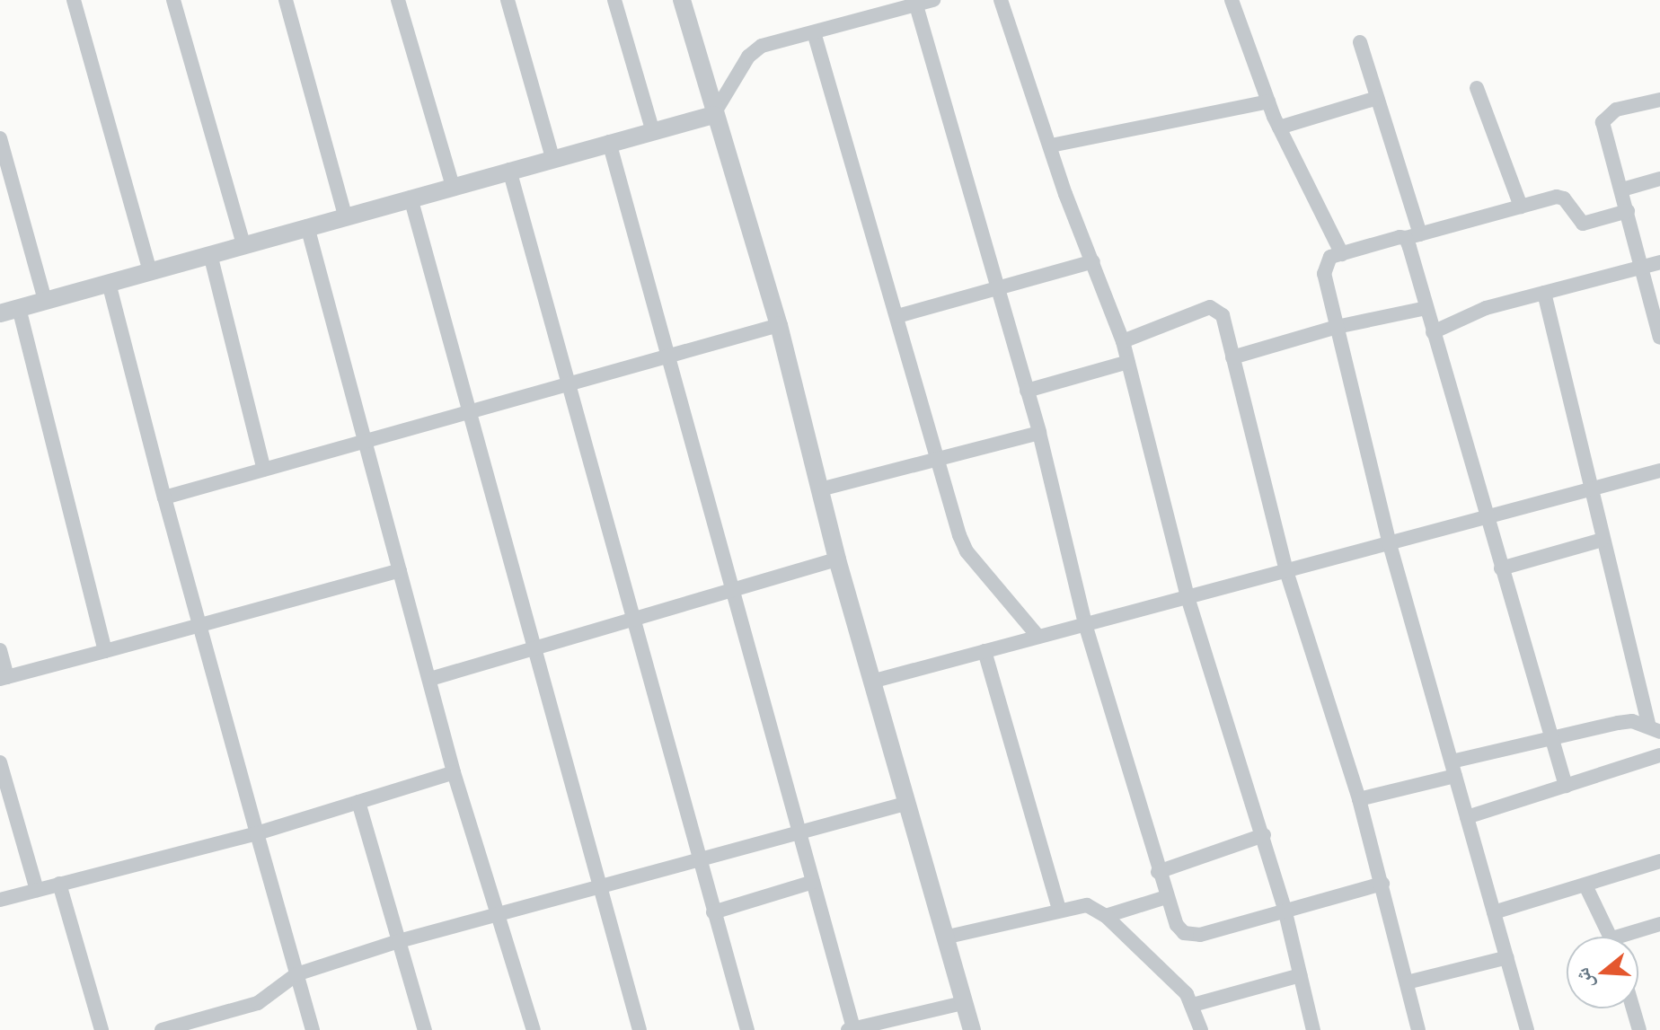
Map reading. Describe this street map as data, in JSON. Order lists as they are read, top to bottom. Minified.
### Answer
{"north":"left"}
